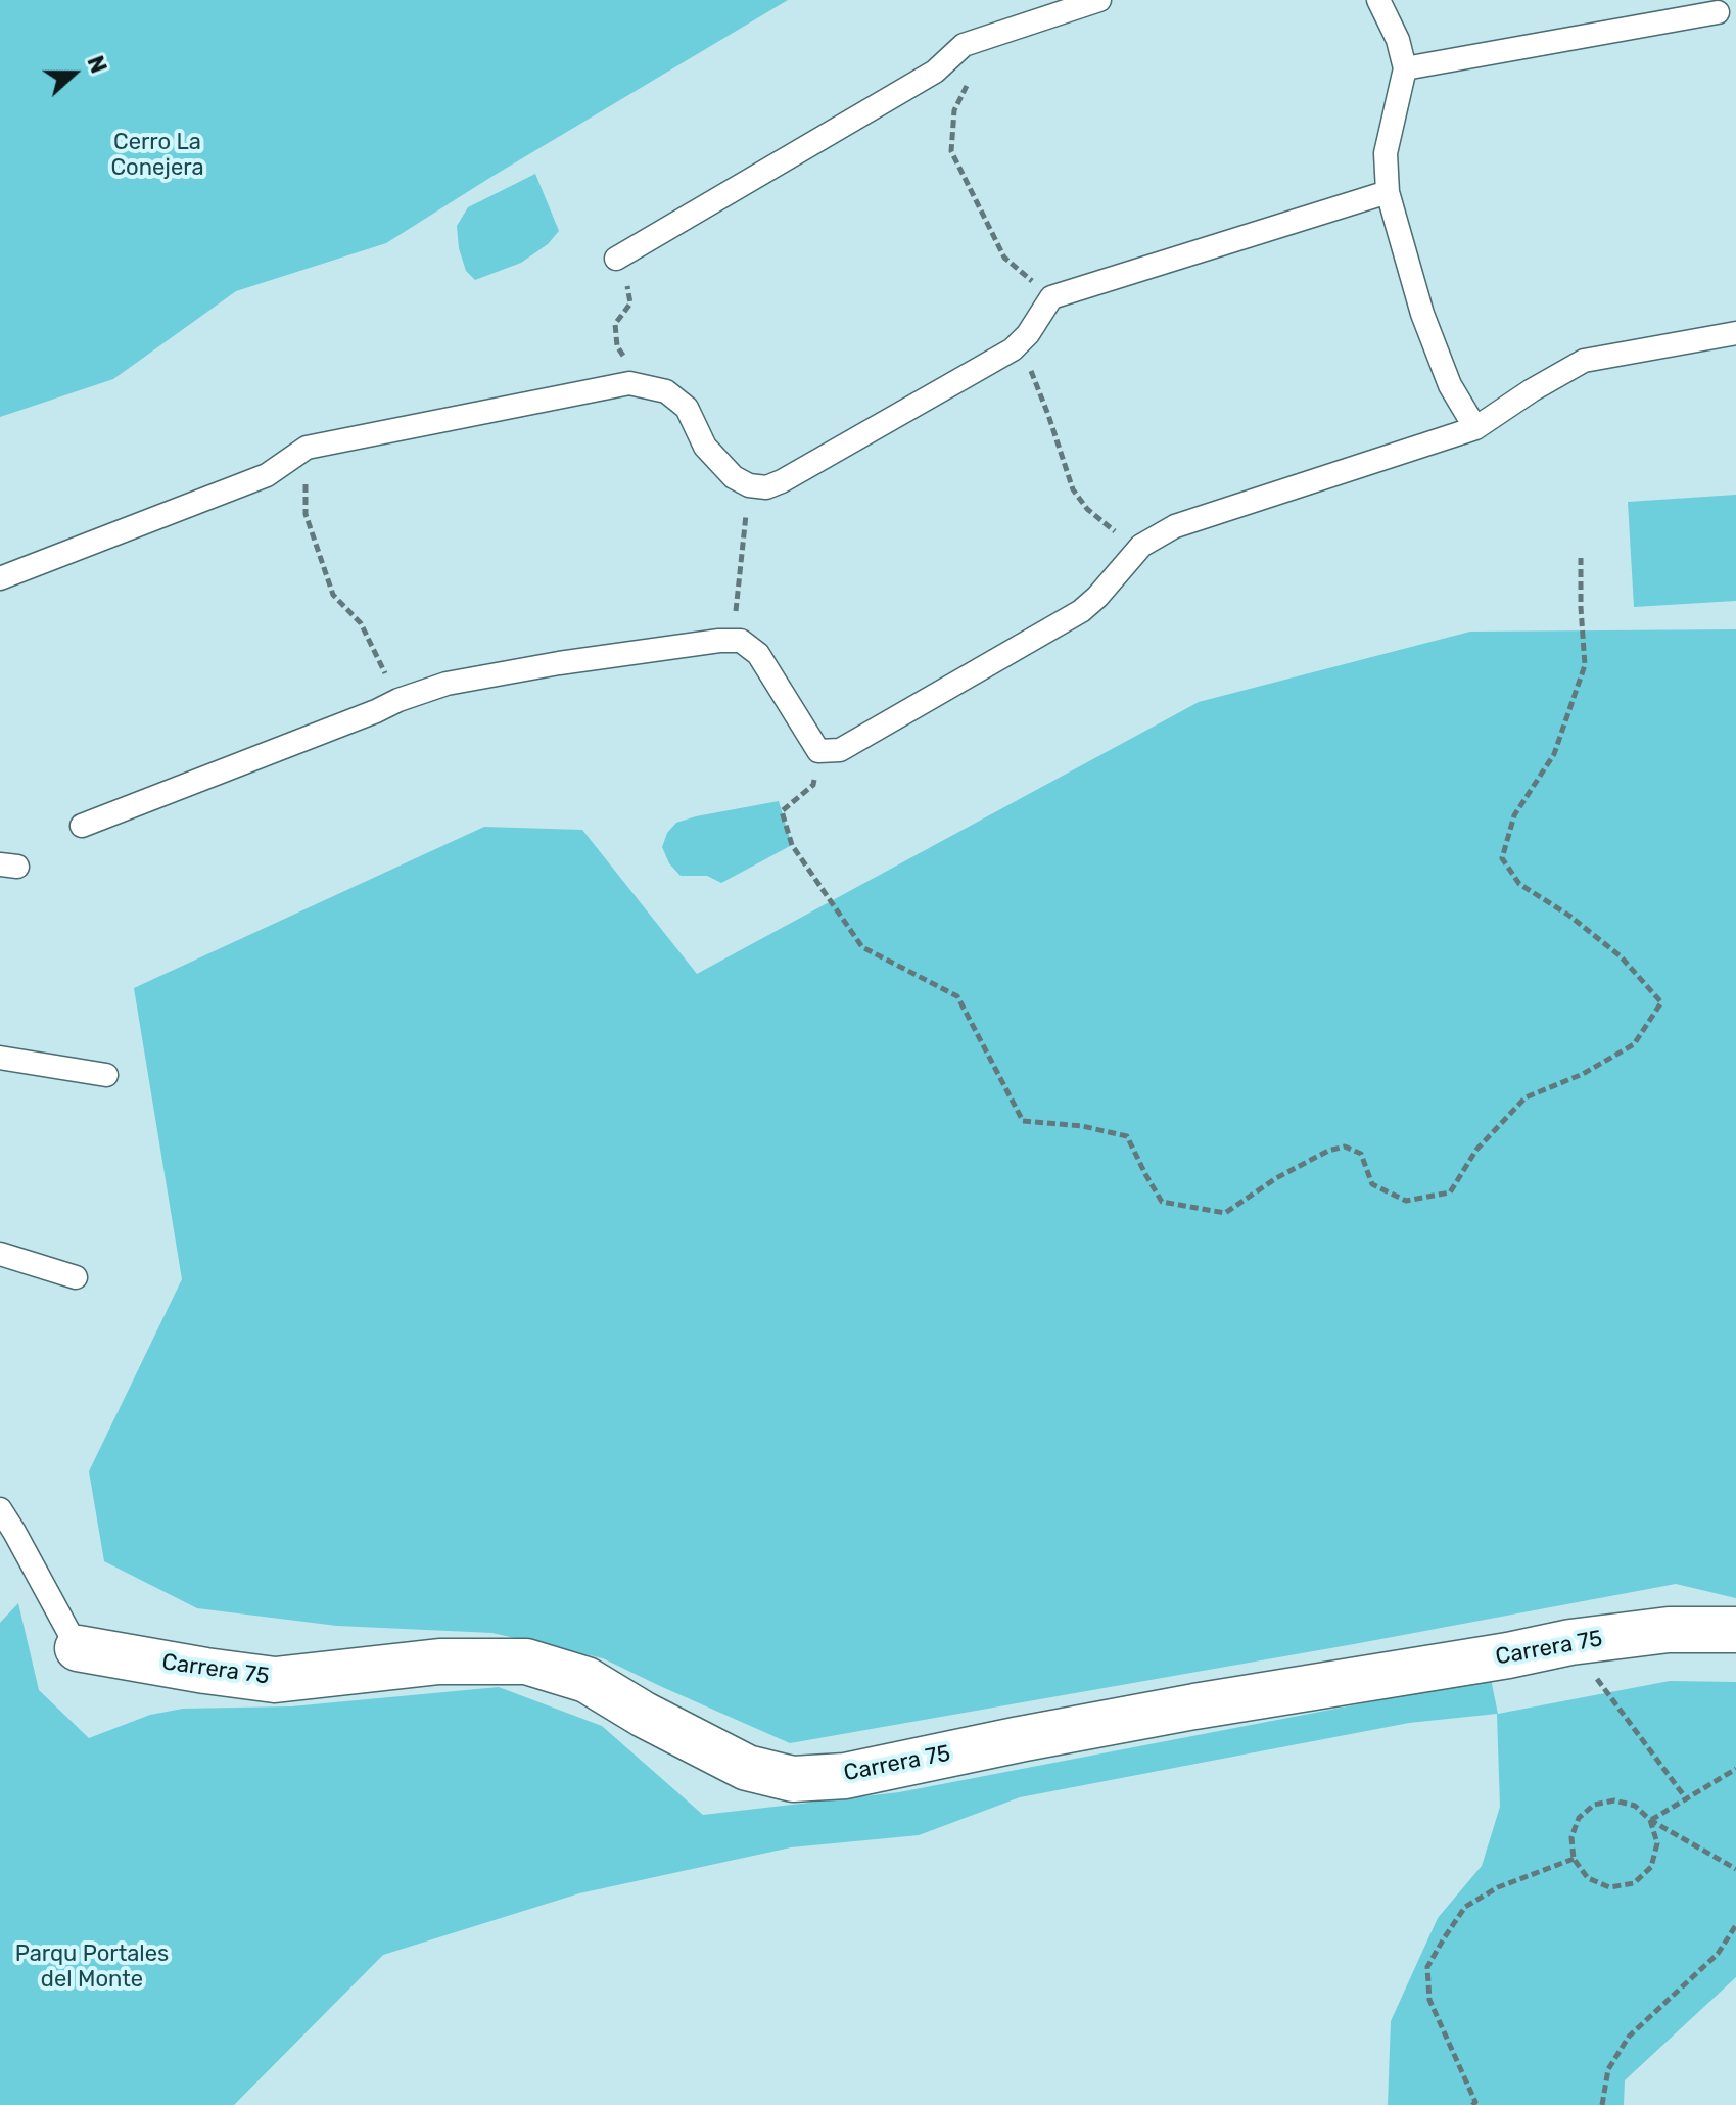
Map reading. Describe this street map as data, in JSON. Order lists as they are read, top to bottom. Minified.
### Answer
{"streets":{"street":["Carrera 75"]},"parks":["Cerro La Conejera","Parqu Portales del Monte"],"north":"right"}
